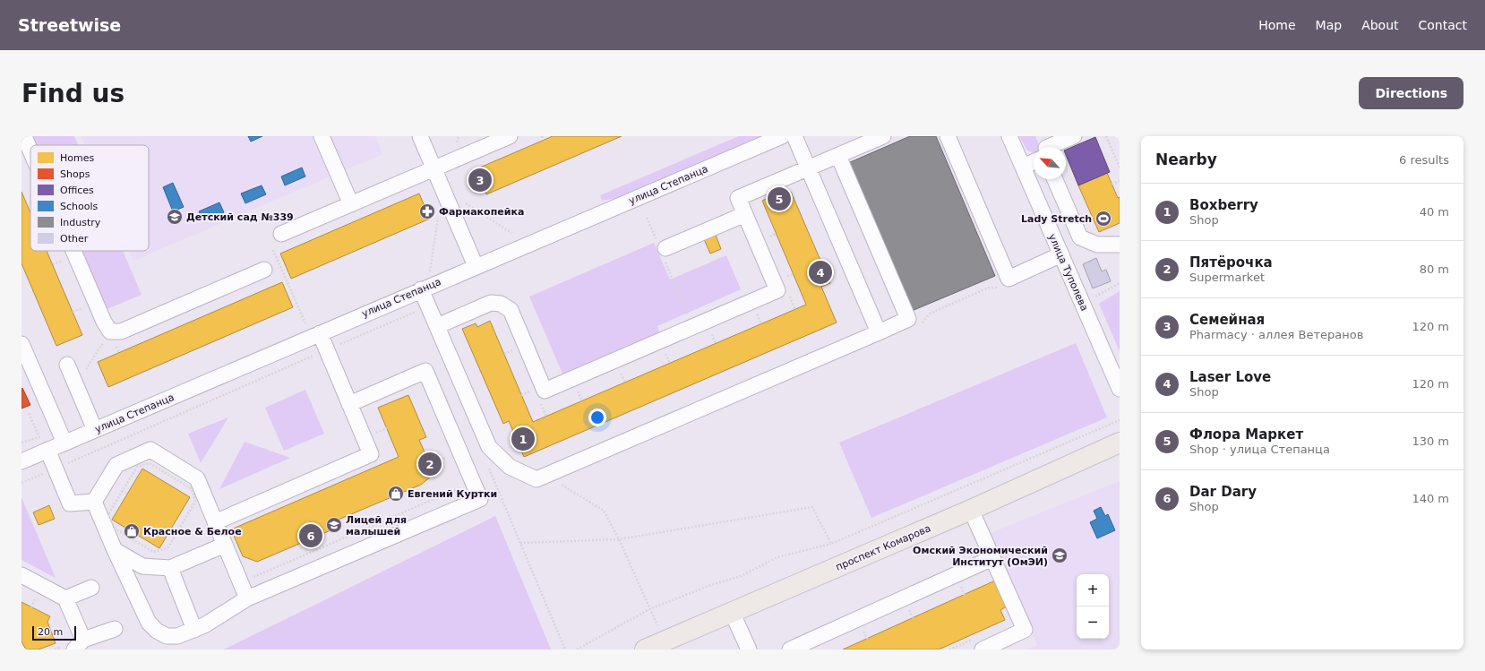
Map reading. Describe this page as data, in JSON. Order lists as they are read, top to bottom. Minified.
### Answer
{"streets":{"main road":["проспект Комарова"],"street":["улица Степанца","улица Туполева"]},"places":{"pharmacy":["Фармакопейка"],"school or university":["Детский сад №339","Лицей для малышей","Омский Экономический Институт (ОмЭИ)"],"sports":["Lady Stretch"],"shop":["Евгений Куртки","Красное & Белое"]},"legend":["Homes","Shops","Offices","Schools","Industry","Other"],"scale_bar":"20 m","north":"top left","page":{"header":"Streetwise","nav":["Home","Map","About","Contact"],"buttons":"Directions","title":"Find us","heading":["Nearby","6 results"],"pins":["3","5","4","1","2","6"],"list":[{"mark":"1","name":"Boxberry","note":"Shop","value":"40 m"},{"mark":"2","name":"Пятёрочка","note":"Supermarket","value":"80 m"},{"mark":"3","name":"Семейная","note":"Pharmacy · аллея Ветеранов","value":"120 m"},{"mark":"4","name":"Laser Love","note":"Shop","value":"120 m"},{"mark":"5","name":"Флора Маркет","note":"Shop · улица Степанца","value":"130 m"},{"mark":"6","name":"Dar Dary","note":"Shop","value":"140 m"}],"map_buttons":["+","−"],"scale":"20 m"}}
